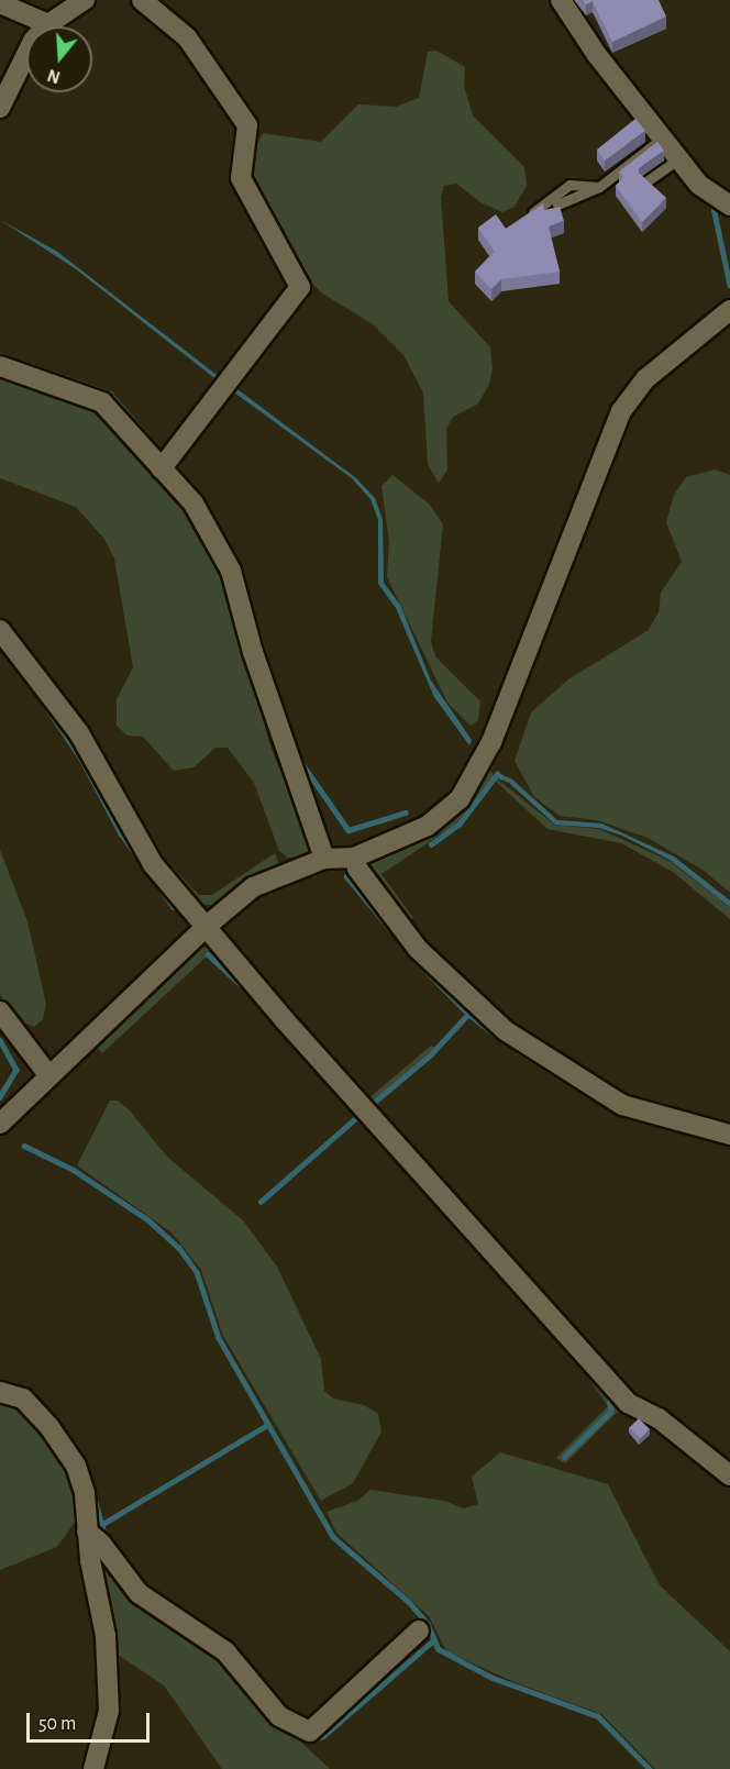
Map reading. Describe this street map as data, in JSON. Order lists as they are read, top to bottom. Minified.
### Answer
{"scale_bar":"50 m","north":"bottom"}
